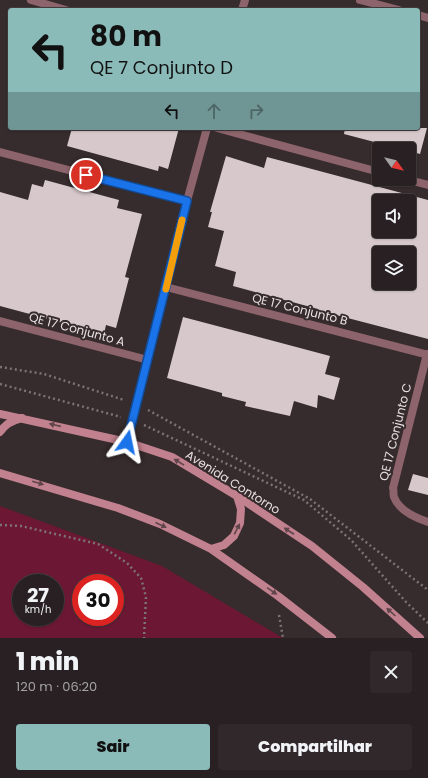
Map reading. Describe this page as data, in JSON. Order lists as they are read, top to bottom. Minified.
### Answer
{"streets":{"main road":["Avenida Contorno"],"street":["QE 17 Conjunto B","QE 17 Conjunto A","QE 17 Conjunto C"]},"crossings":[["QE 17 Conjunto B","QE 17 Conjunto C"]],"north":"bottom right","page":{"turn":["80 m","QE 7 Conjunto D"],"speed":"27 km/h","limit":"30","heading":["1 min","120 m · 06:20"],"buttons":["Sair","Compartilhar"]}}
